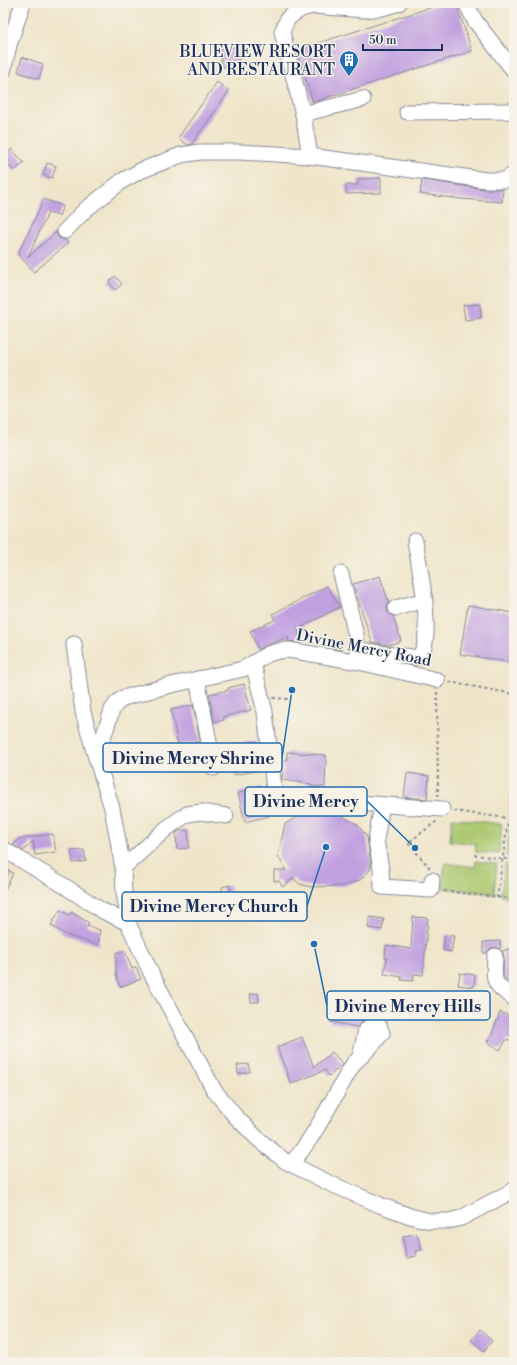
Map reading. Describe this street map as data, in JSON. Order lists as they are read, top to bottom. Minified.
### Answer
{"streets":{"street":["Divine Mercy Road"]},"places":{"building":["BLUEVIEW RESORT AND RESTAURANT"],"other":["Divine Mercy Shrine","Divine Mercy Church","Divine Mercy","Divine Mercy Hills"]},"scale_bar":"50 m"}
